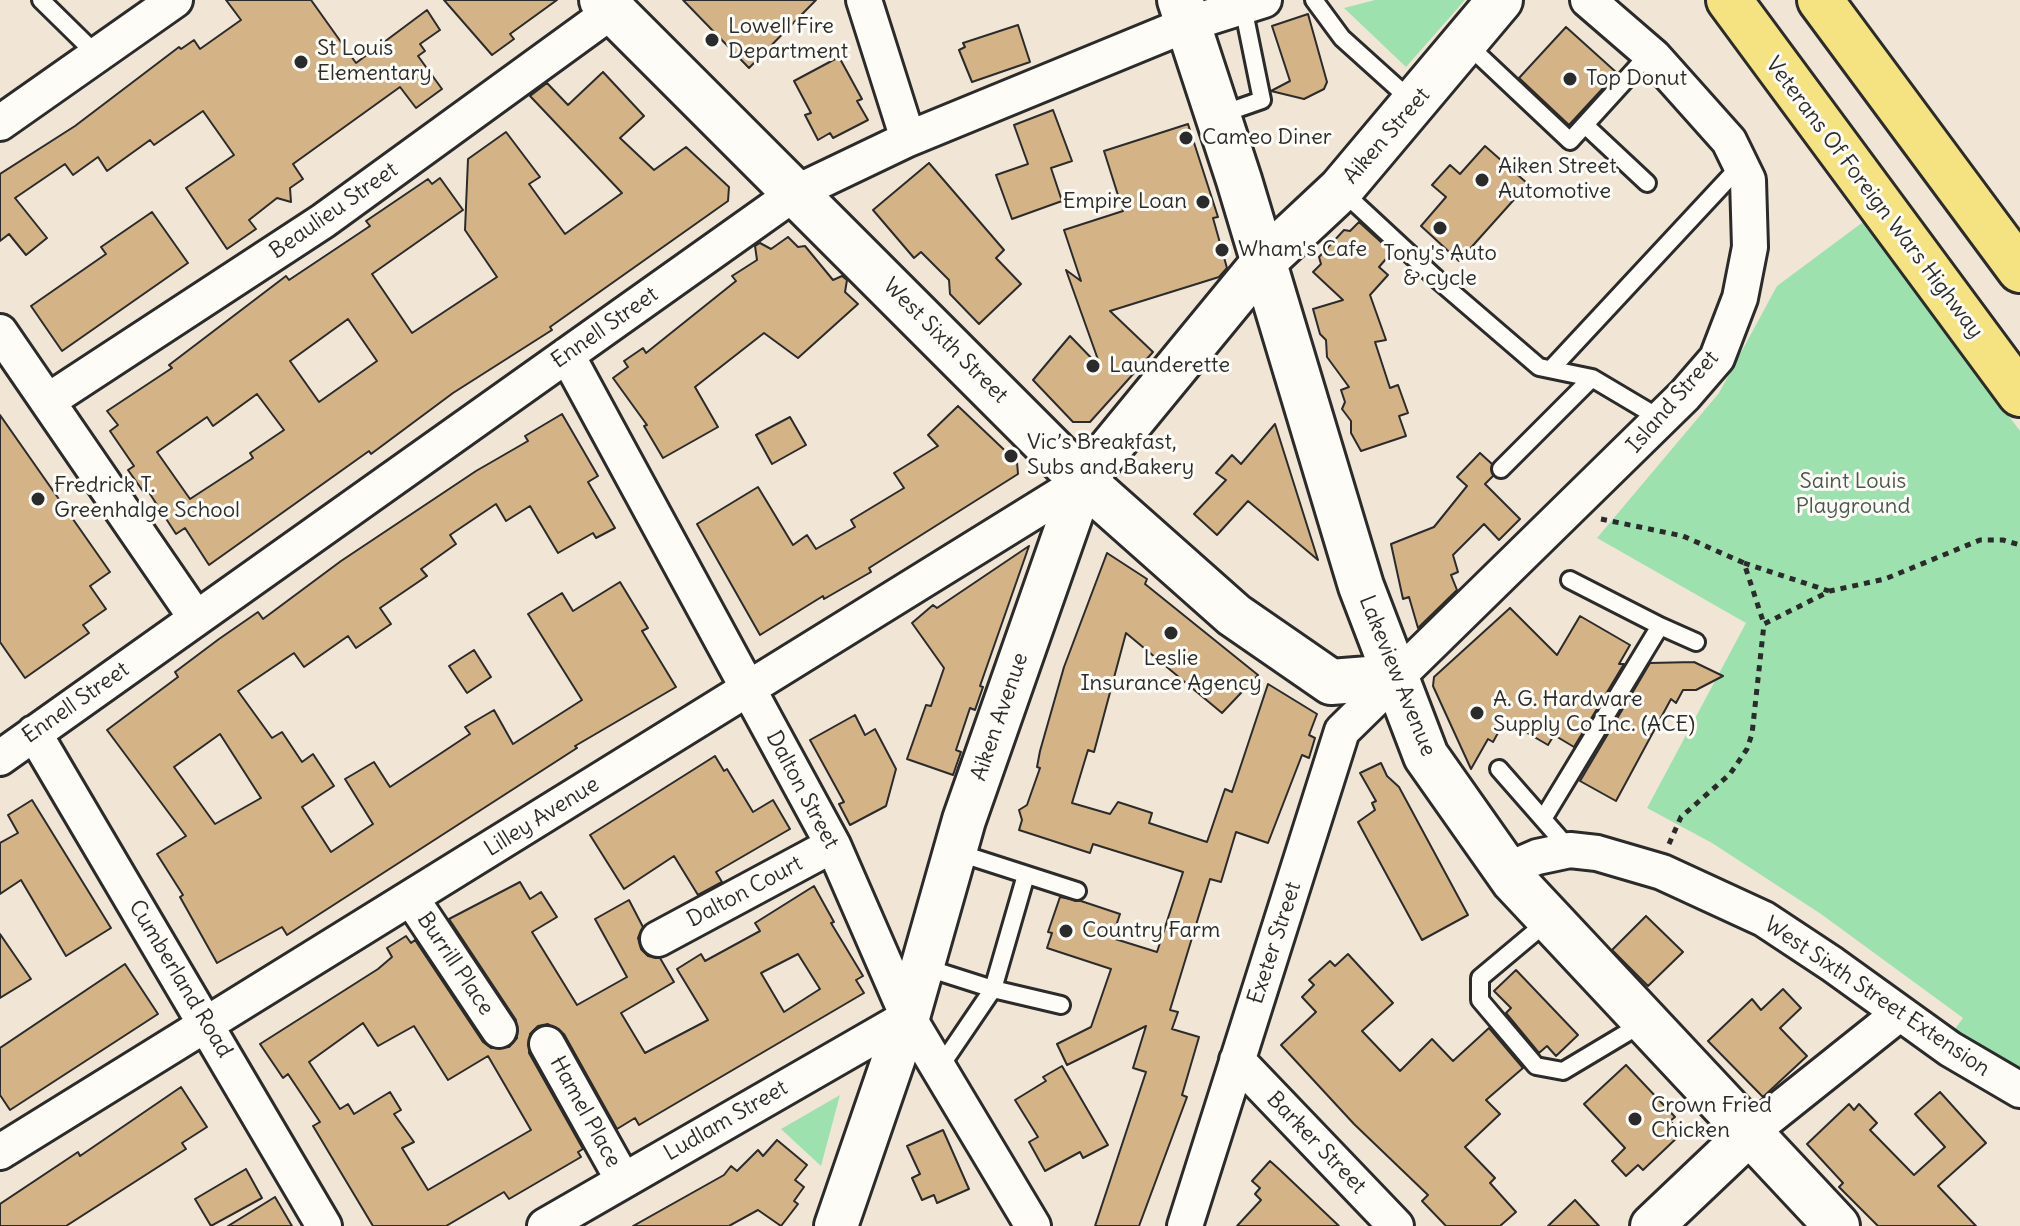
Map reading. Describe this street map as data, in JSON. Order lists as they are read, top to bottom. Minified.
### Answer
{"streets":{"main road":["Aiken Street","Veterans Of Foreign Wars Highway","West Sixth Street","Lakeview Avenue"],"street":["Beaulieu Street","Ennell Street","Island Street","Aiken Avenue","Dalton Street","Lilley Avenue","Dalton Court","Exeter Street","Burrill Place","Cumberland Road","West Sixth Street Extension","Hamel Place","Ludlam Street","Barker Street"]},"crossings":[["Aiken Street","Lakeview Avenue"],["Aiken Street","Aiken Avenue"],["Beaulieu Street","West Sixth Street"],["Ennell Street","West Sixth Street"],["Ennell Street","Lakeview Avenue"],["Ennell Street","Dalton Street"],["Ennell Street","Cumberland Road"],["West Sixth Street","Island Street"],["West Sixth Street","Lakeview Avenue"],["West Sixth Street","Aiken Avenue"],["West Sixth Street","Lilley Avenue"],["West Sixth Street","Exeter Street"],["Island Street","Lakeview Avenue"],["Island Street","Exeter Street"],["Lakeview Avenue","Aiken Avenue"],["Lakeview Avenue","Exeter Street"],["Lakeview Avenue","West Sixth Street Extension"],["Aiken Avenue","Dalton Street"],["Aiken Avenue","Lilley Avenue"],["Aiken Avenue","Ludlam Street"],["Dalton Street","Lilley Avenue"],["Dalton Street","Dalton Court"],["Dalton Street","Ludlam Street"],["Lilley Avenue","Burrill Place"],["Lilley Avenue","Cumberland Road"],["Exeter Street","Barker Street"],["Hamel Place","Ludlam Street"]],"parks":["Saint Louis Playground"],"places":["Lowell Fire Department","St Louis Elementary","Top Donut","Cameo Diner","Aiken Street Automotive","Empire Loan","Tony's Auto & cycle","Wham's Cafe","Launderette","Vic’s Breakfast, Subs and Bakery","Fredrick T. Greenhalge School","Leslie Insurance Agency","A. G. Hardware Supply Co Inc. (ACE)","Country Farm","Crown Fried Chicken"]}
